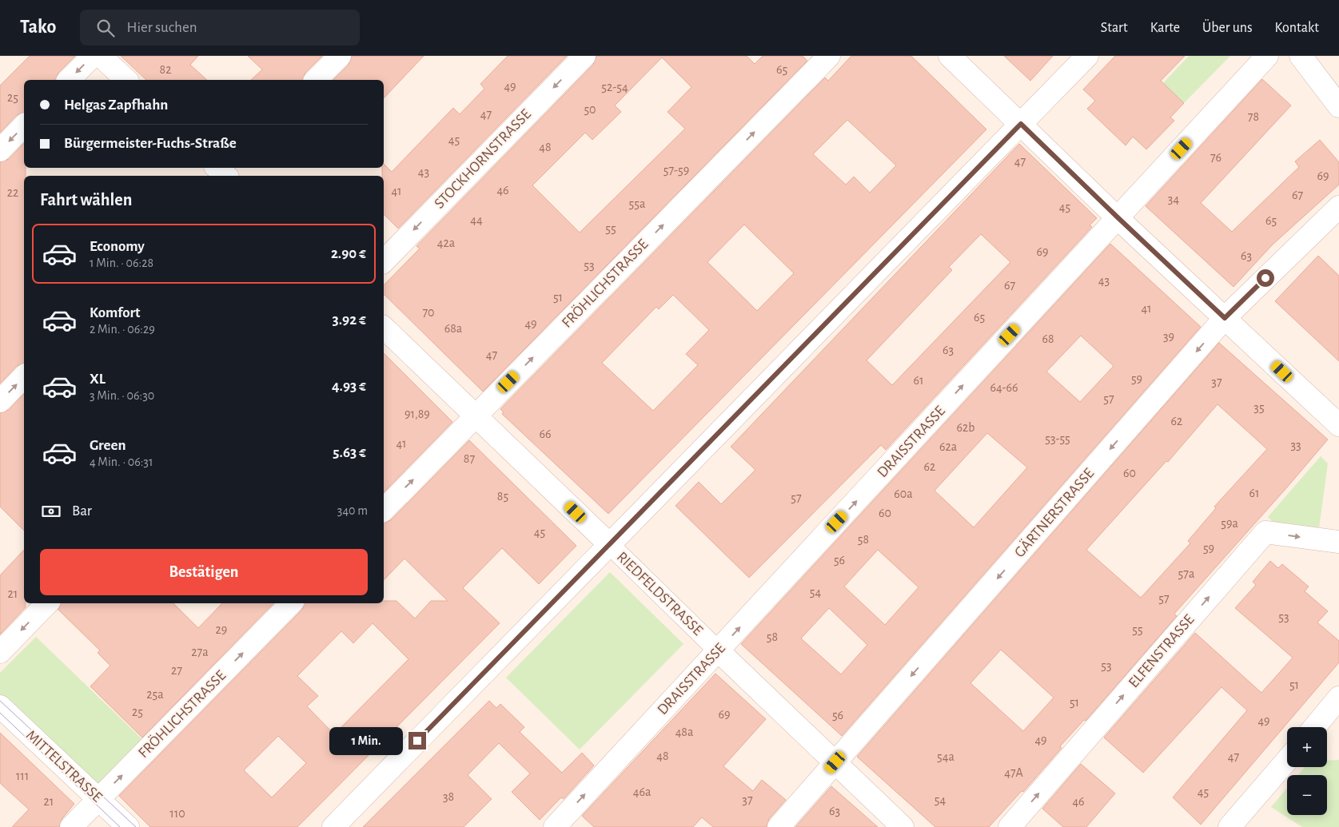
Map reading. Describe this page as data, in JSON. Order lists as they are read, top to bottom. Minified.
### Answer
{"streets":{"street":["STOCKHORNSTRASSE","FRÖHLICHSTRASSE","DRAISSTRASSE","GÄRTNERSTRASSE","RIEDFELDSTRASSE","ELFENSTRASSE","MITTELSTRASSE"]},"crossings":[["FRÖHLICHSTRASSE","RIEDFELDSTRASSE"],["FRÖHLICHSTRASSE","MITTELSTRASSE"],["DRAISSTRASSE","RIEDFELDSTRASSE"],["GÄRTNERSTRASSE","RIEDFELDSTRASSE"]],"one_way":["STOCKHORNSTRASSE","GÄRTNERSTRASSE","ELFENSTRASSE"],"house_numbers":["82","65","49","52-54","25","50","47","78","45","48","76","47","57-59","43","69","46","41","22","67","34","55a","45","44","65","55","42a","69","63","53","43","67","51","41","70","65","49","68a","39","68","63","47","59","61","37","64-66","57","35","91,89","62","62b","66","53-55","41","33","62a","87","62","60","61","60a","85","57","60","59a","45","58","59","56","57a","54","21","57","53","29","55","58","27a","53","27","51","25a","51","25","69","56","49","48a","49","48","54a","47","47A","111","46a","45","38","37","54","21","46","63","110"],"page":{"header":"Tako","search":"Hier suchen","nav":["Start","Karte","Über uns","Kontakt"],"banner":["Helgas Zapfhahn","Bürgermeister-Fuchs-Straße"],"heading":"Fahrt wählen","list":[{"name":"Economy","note":"1 Min. · 06:28","value":"2.90 €"},{"name":"Komfort","note":"2 Min. · 06:29","value":"3.92 €"},{"name":"XL","note":"3 Min. · 06:30","value":"4.93 €"},{"name":"Green","note":"4 Min. · 06:31","value":"5.63 €"}],"pay":["Bar","340 m"],"buttons":"Bestätigen","map_buttons":["+","−"],"bubble":"1 Min."}}
